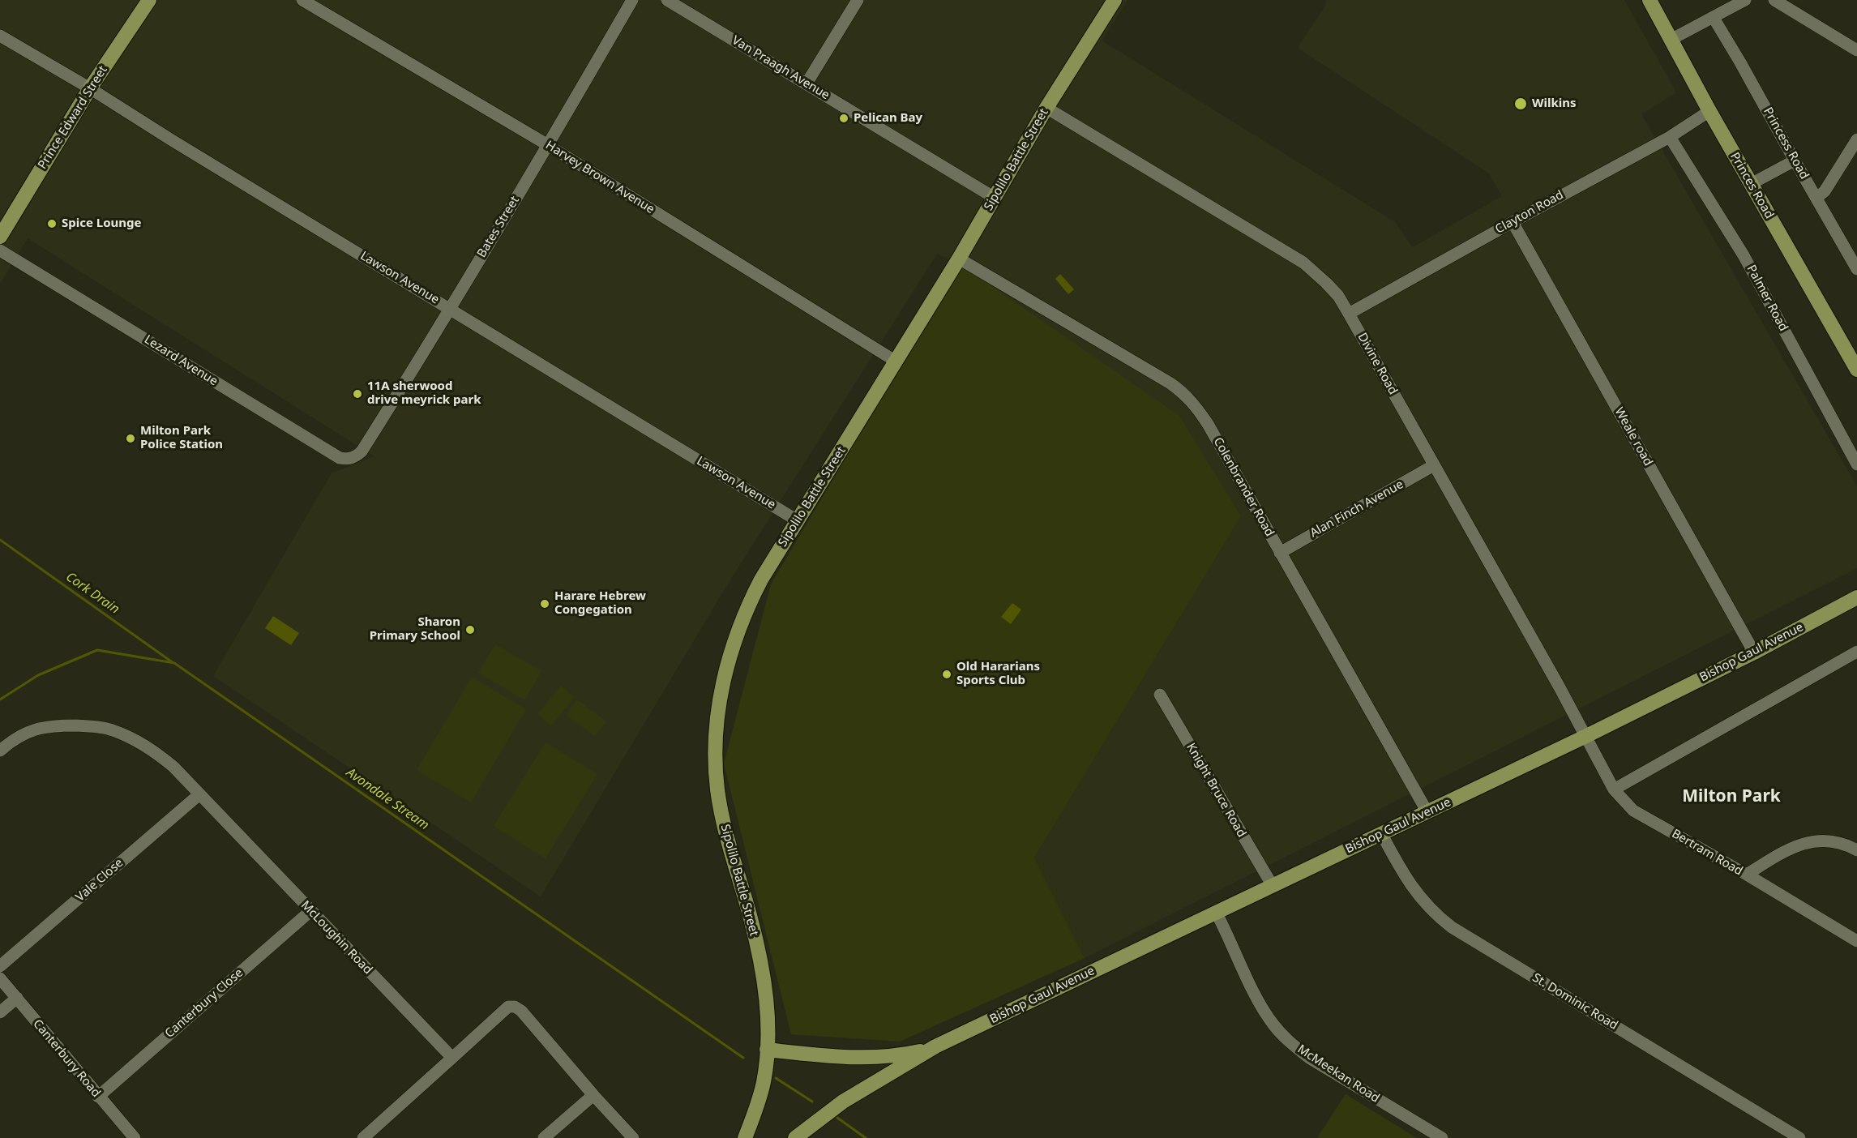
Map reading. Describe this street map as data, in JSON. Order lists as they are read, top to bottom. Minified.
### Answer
{"streets":{"main road":["Prince Edward Street","Sipolilo Battle Street","Princes Road","Bishop Gaul Avenue"],"street":["Van Praagh Avenue","Princess Road","Harvey Brown Avenue","Clayton Road","Bates Street","Lawson Avenue","Palmer Road","Lezard Avenue","Divine Road","Weale road","Colenbrander Road","Alan Finch Avenue","Knight Bruce Road","Bertram Road","Vale Close","McLoughin Road","St. Dominic Road","Canterbury Close","Canterbury Road","McMeekan Road"]},"crossings":[["Van Praagh Avenue","Sipolilo Battle Street"],["Prince Edward Street","Lawson Avenue"],["Sipolilo Battle Street","Harvey Brown Avenue"],["Sipolilo Battle Street","Lawson Avenue"],["Sipolilo Battle Street","Divine Road"],["Sipolilo Battle Street","Colenbrander Road"],["Harvey Brown Avenue","Bates Street"],["Princes Road","Clayton Road"],["Clayton Road","Palmer Road"],["Clayton Road","Divine Road"],["Clayton Road","Weale road"],["Bates Street","Lawson Avenue"],["Bates Street","Lezard Avenue"],["Divine Road","Alan Finch Avenue"],["Divine Road","Bishop Gaul Avenue"],["Divine Road","Bertram Road"],["Weale road","Bishop Gaul Avenue"],["Colenbrander Road","Alan Finch Avenue"],["Colenbrander Road","Bishop Gaul Avenue"],["Bishop Gaul Avenue","Knight Bruce Road"],["Bishop Gaul Avenue","Bertram Road"],["Bishop Gaul Avenue","St. Dominic Road"],["Bishop Gaul Avenue","McMeekan Road"],["Vale Close","McLoughin Road"],["McLoughin Road","Canterbury Close"],["Canterbury Close","Canterbury Road"]],"districts":["Milton Park"],"water":["Cork Drain","Avondale Stream"],"places":["Wilkins","Pelican Bay","Spice Lounge","11A sherwood drive meyrick park","Milton Park Police Station","Harare Hebrew Congegation","Sharon Primary School","Old Hararians Sports Club"]}
